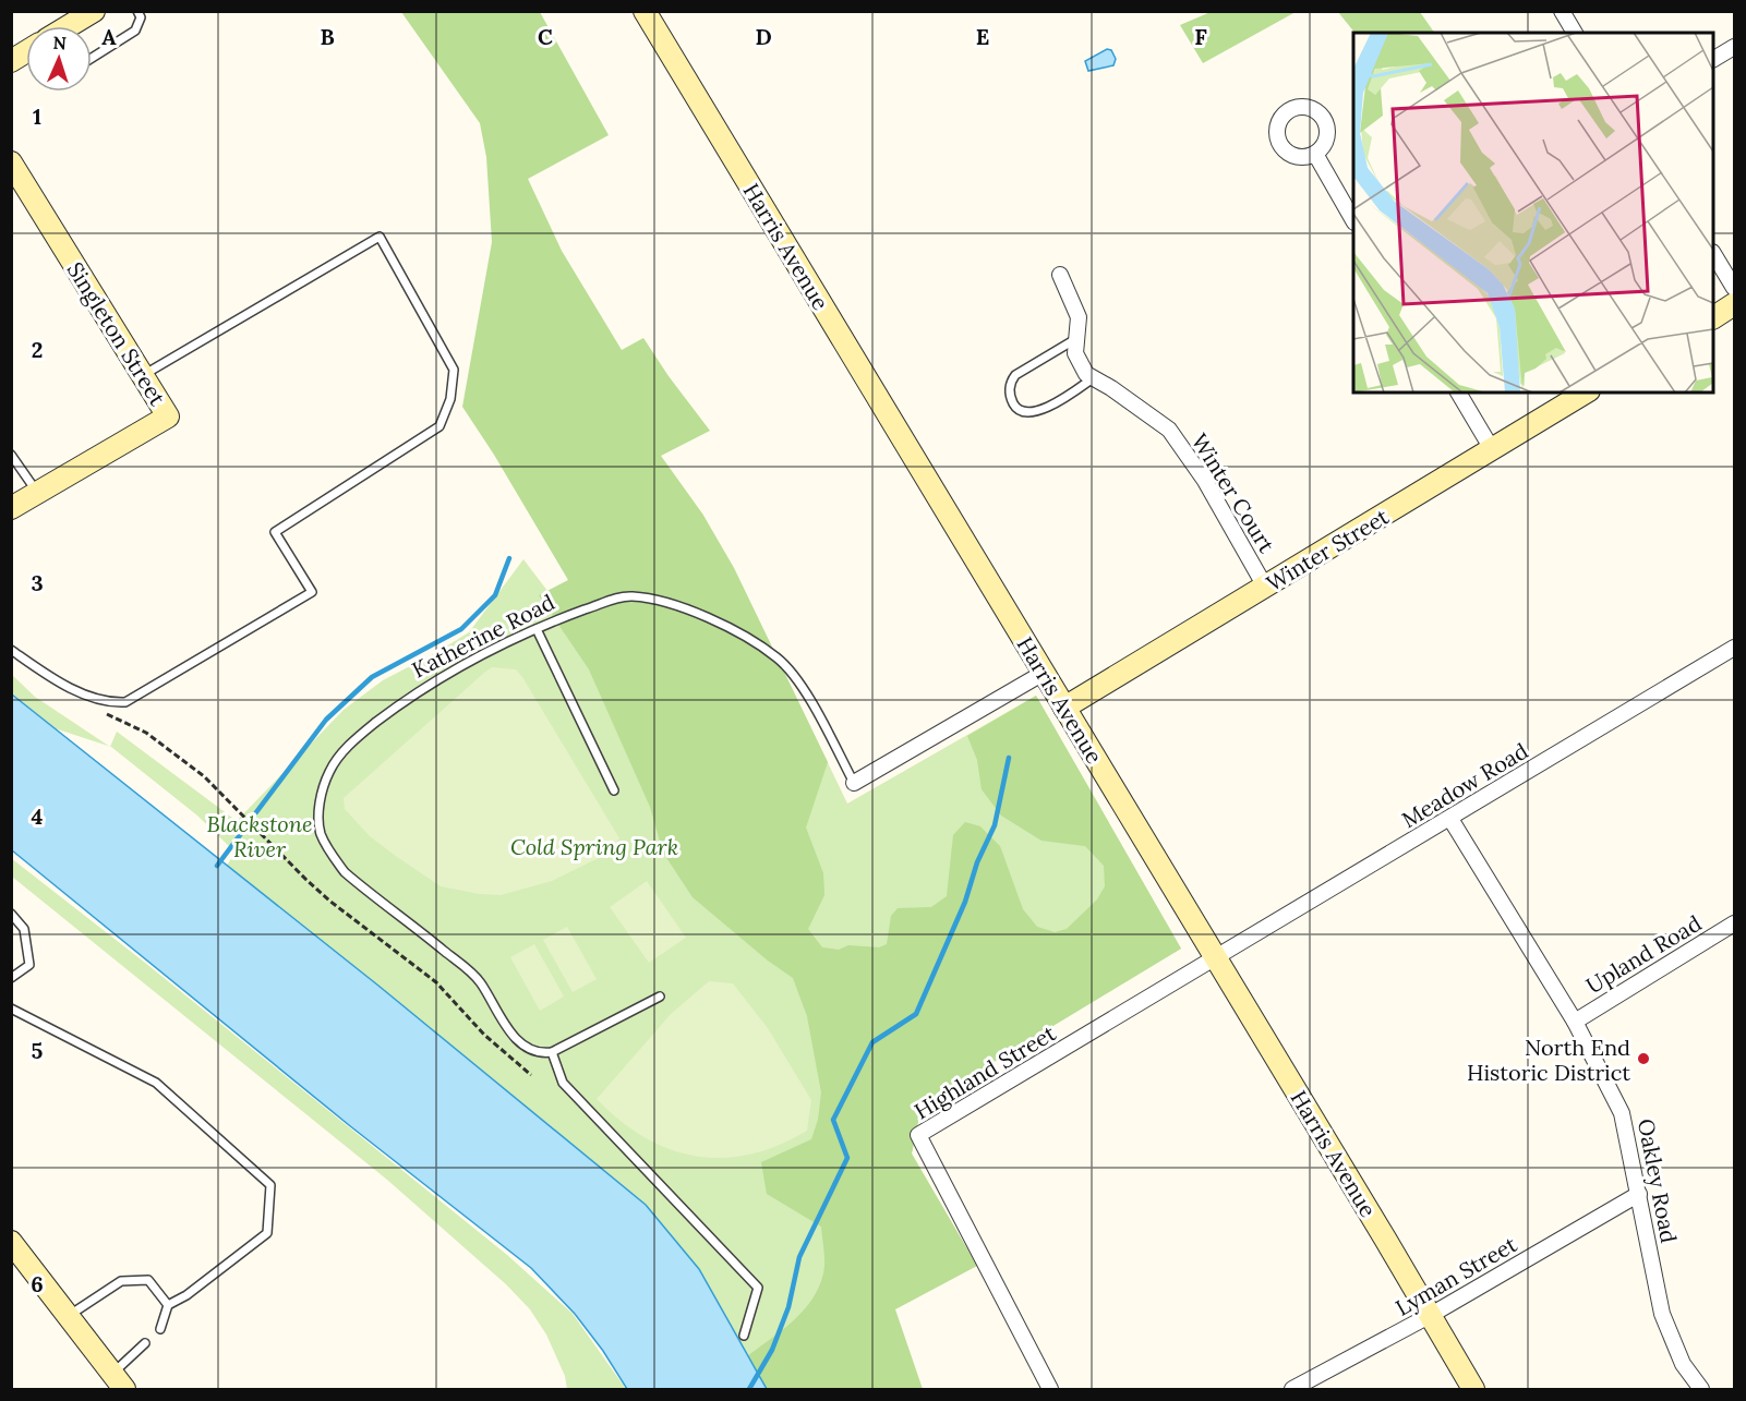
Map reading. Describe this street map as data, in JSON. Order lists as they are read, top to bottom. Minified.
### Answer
{"streets":{"main road":["Harris Avenue","Singleton Street","Winter Street"],"street":["Winter Court","Katherine Road","Meadow Road","Upland Road","Highland Street","Oakley Road","Lyman Street"]},"crossings":[["Harris Avenue","Winter Street"],["Harris Avenue","Katherine Road"],["Harris Avenue","Meadow Road"],["Harris Avenue","Highland Street"],["Harris Avenue","Lyman Street"],["Winter Court","Winter Street"],["Meadow Road","Highland Street"],["Meadow Road","Oakley Road"],["Upland Road","Oakley Road"],["Oakley Road","Lyman Street"]],"parks":["Blackstone River","Cold Spring Park"],"places":["North End Historic District"],"north":"top","grid":{"columns":["A","B","C","D","E","F"],"rows":["1","2","3","4","5","6"]}}
